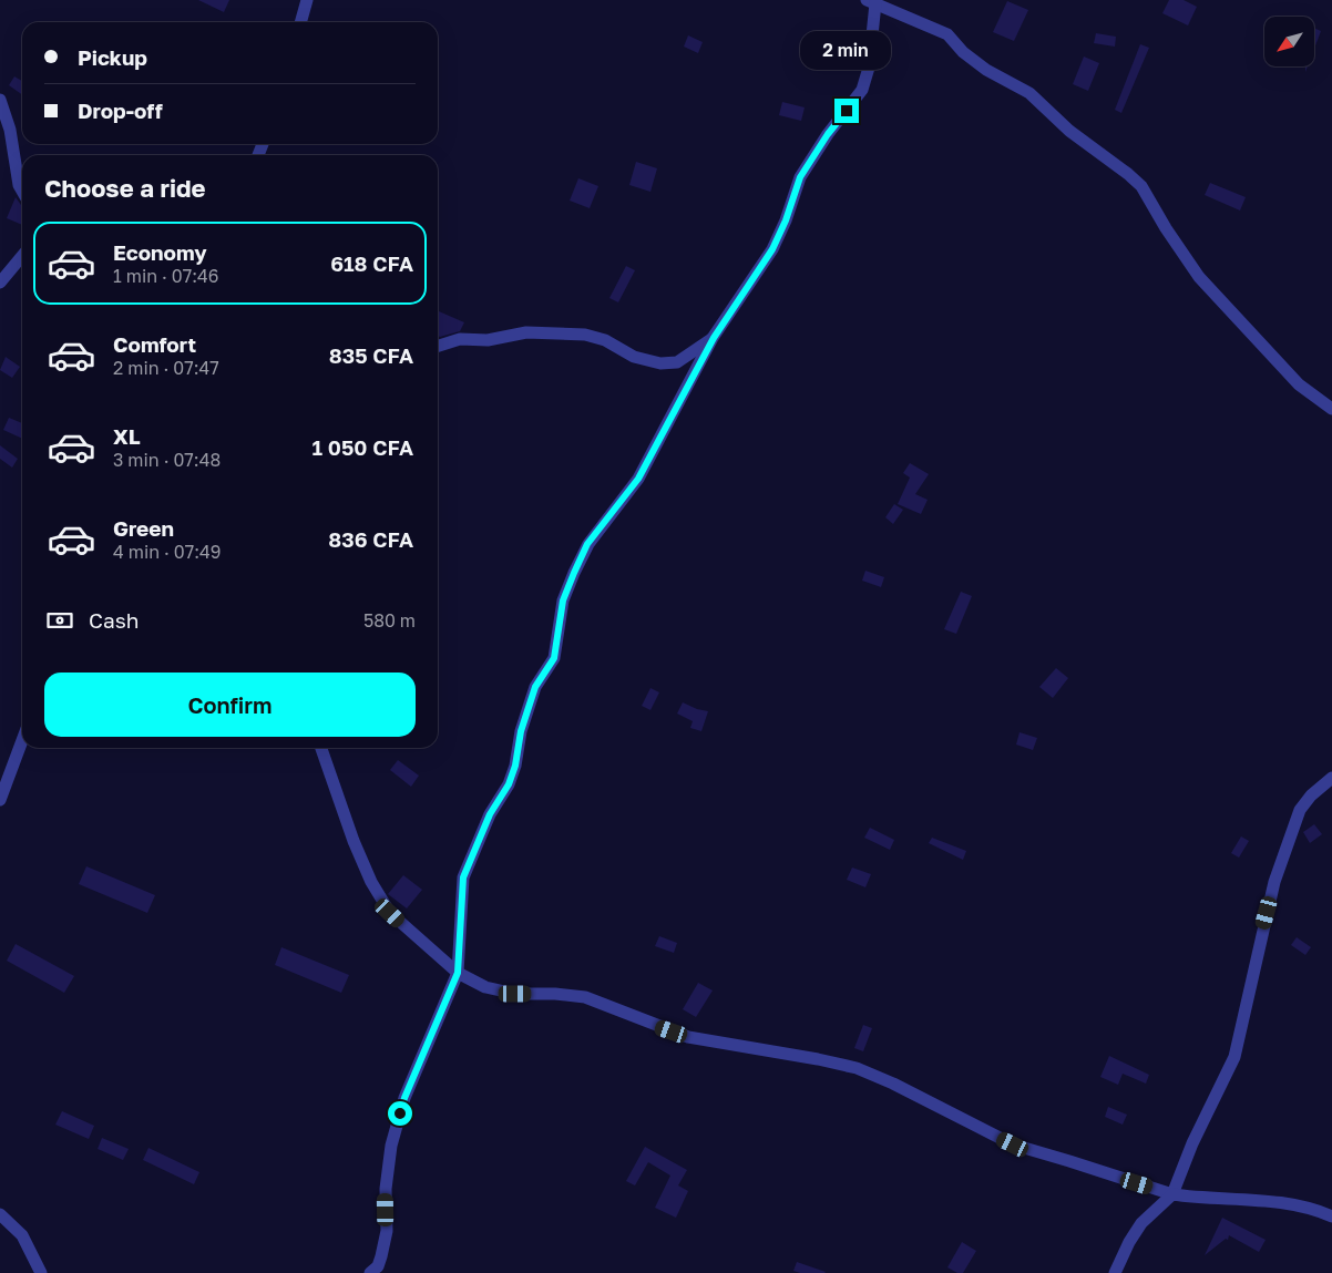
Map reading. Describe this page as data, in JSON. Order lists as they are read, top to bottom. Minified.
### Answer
{"north":"bottom left","page":{"banner":["Pickup","Drop-off"],"bubble":"2 min","heading":"Choose a ride","list":[{"name":"Economy","note":"1 min · 07:46","value":"618 CFA"},{"name":"Comfort","note":"2 min · 07:47","value":"835 CFA"},{"name":"XL","note":"3 min · 07:48","value":"1 050 CFA"},{"name":"Green","note":"4 min · 07:49","value":"836 CFA"}],"pay":["Cash","580 m"],"buttons":"Confirm"}}
